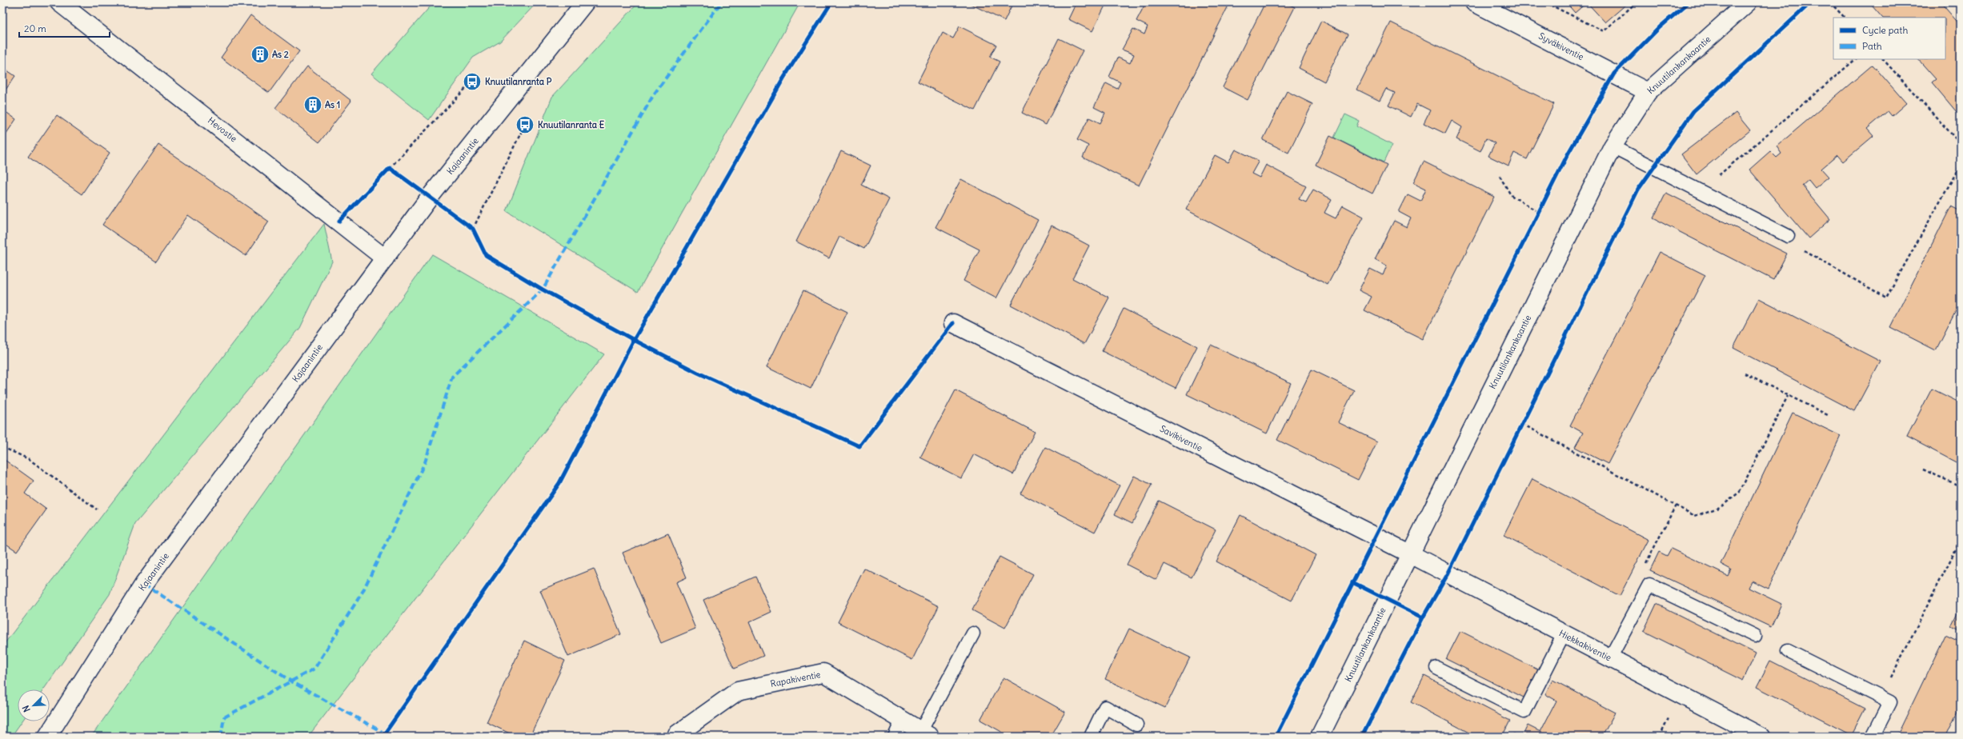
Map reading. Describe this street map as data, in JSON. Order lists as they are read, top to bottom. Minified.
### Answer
{"streets":{"street":["Syväkiventie","Knuutilankankaantie","Hevostie","Kajaanintie","Savikiventie","Hiekkakiventie","Rapakiventie"]},"crossings":[["Syväkiventie","Knuutilankankaantie"],["Knuutilankankaantie","Savikiventie"],["Knuutilankankaantie","Hiekkakiventie"],["Hevostie","Kajaanintie"],["Savikiventie","Hiekkakiventie"]],"places":{"building":["As 2","As 1"],"bus stop":["Knuutilanranta P","Knuutilanranta E"]},"legend":["Cycle path","Path"],"scale_bar":"20 m","north":"bottom left"}
